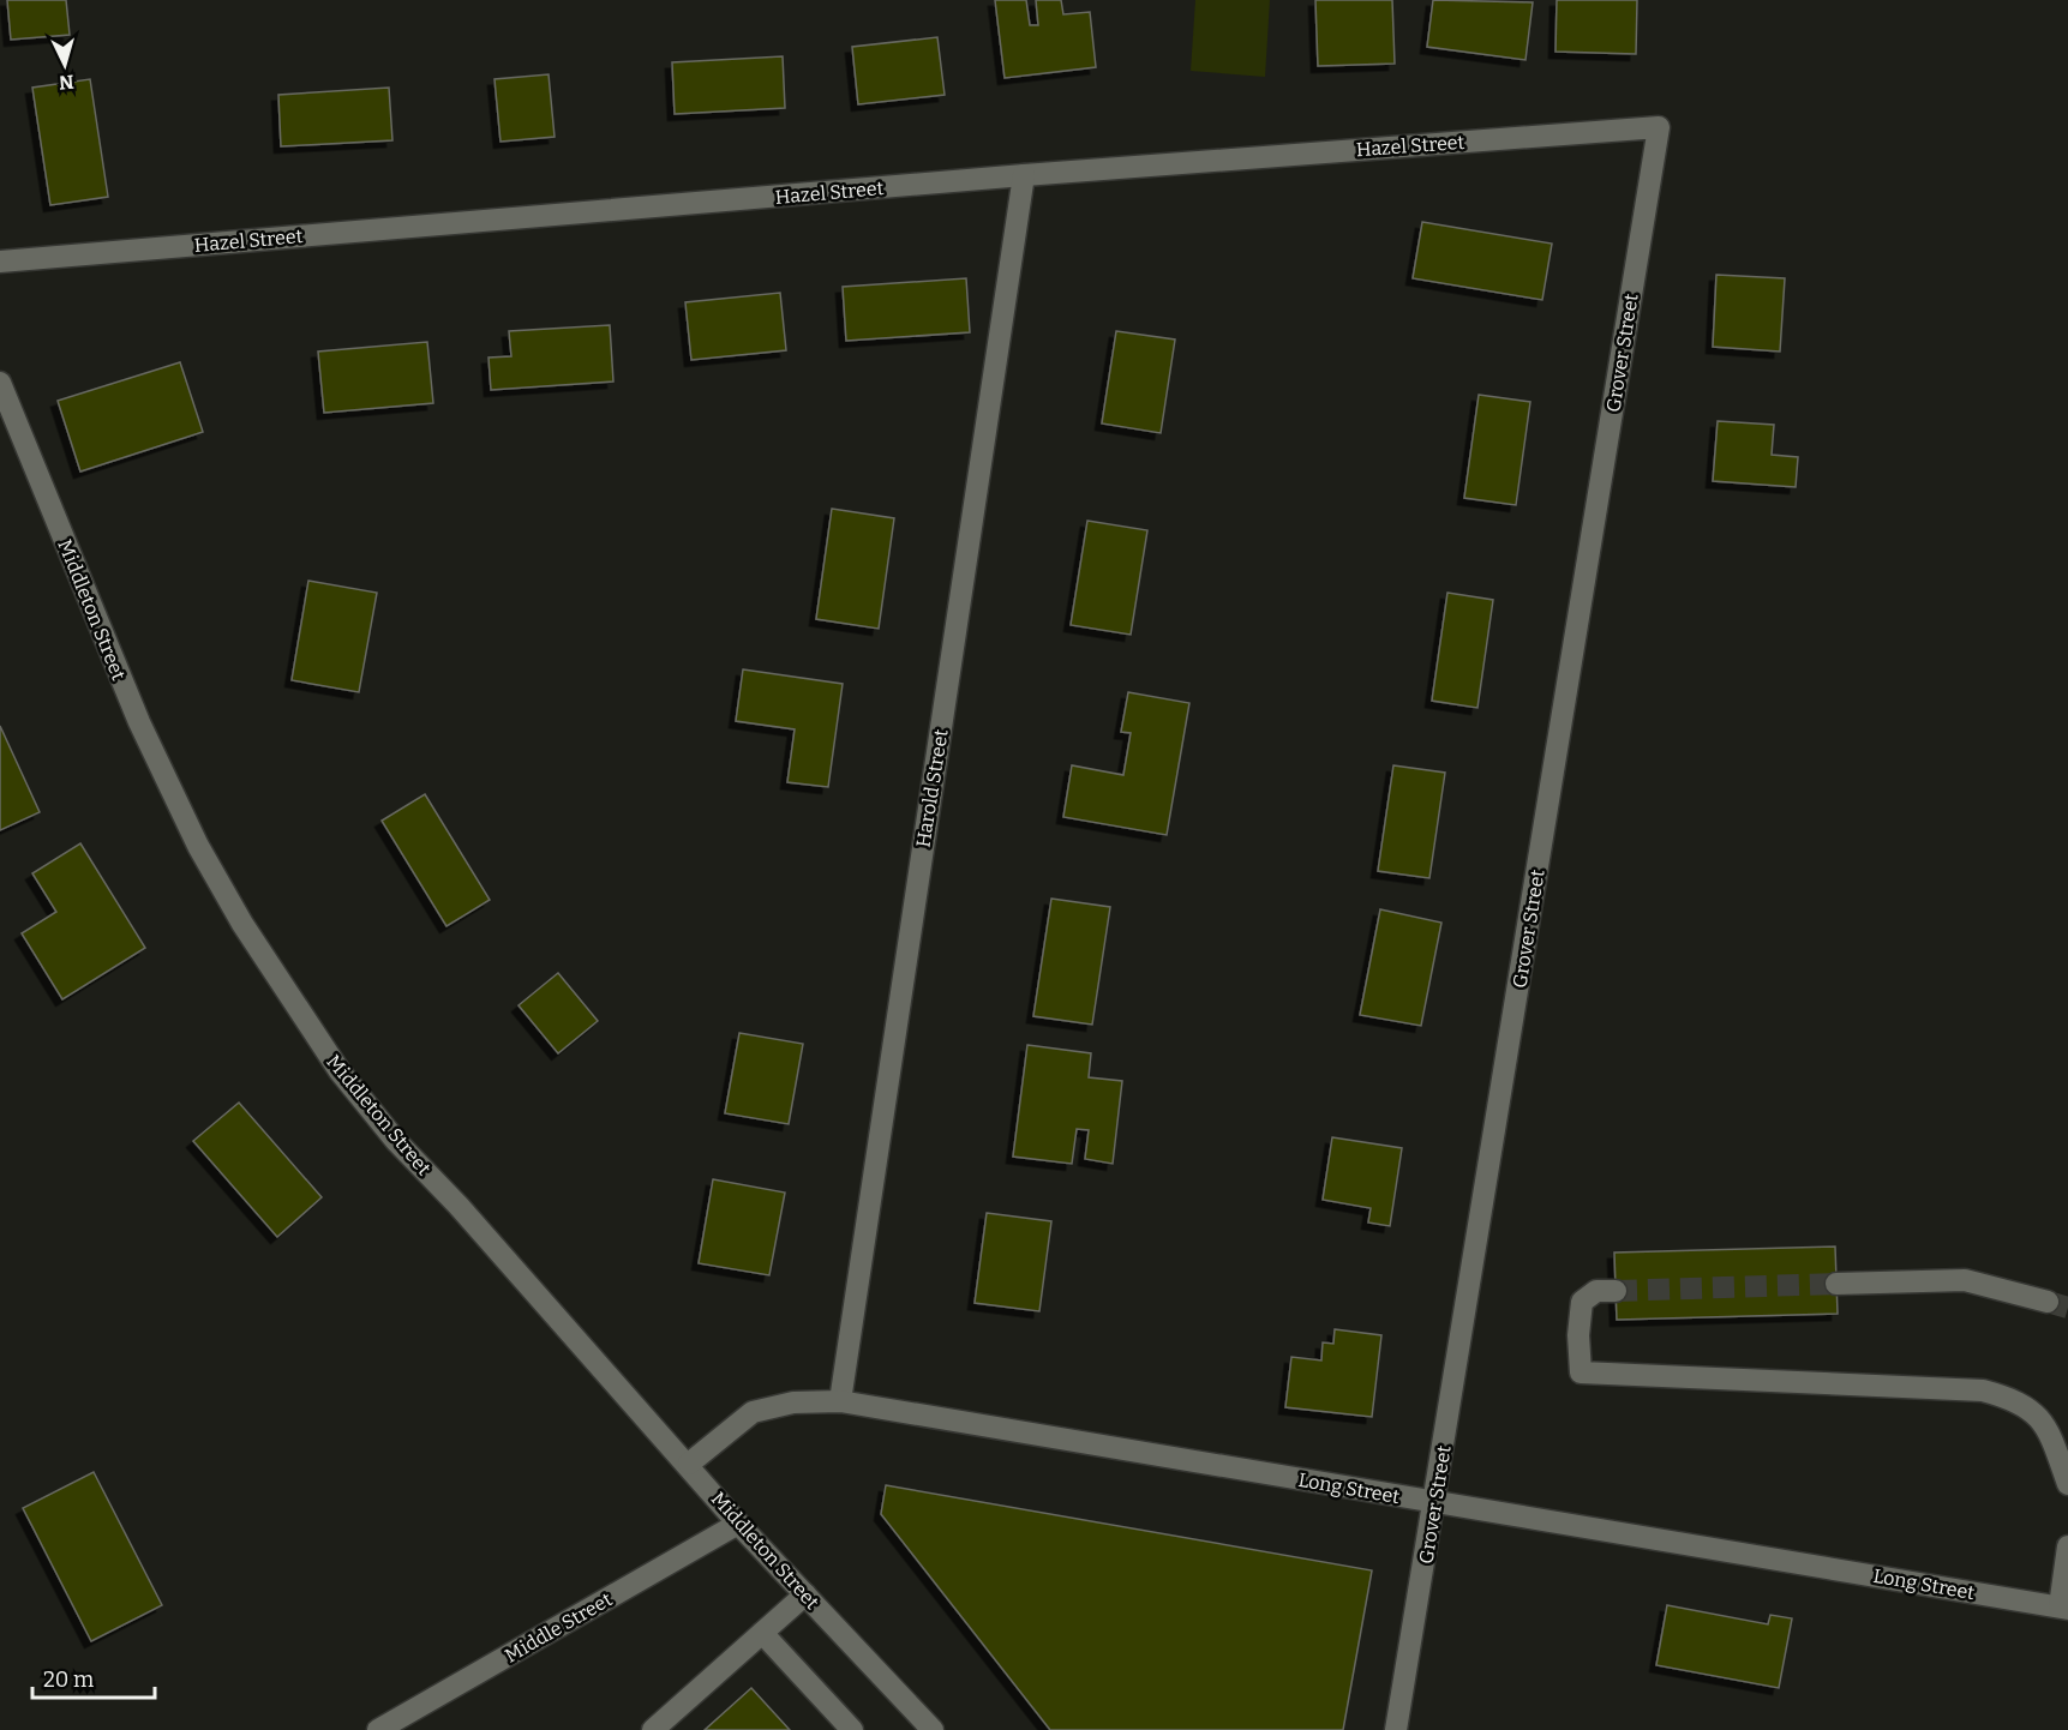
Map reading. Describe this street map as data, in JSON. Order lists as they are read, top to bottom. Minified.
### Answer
{"streets":{"street":["Hazel Street","Grover Street","Middleton Street","Harold Street","Long Street","Middle Street"]},"crossings":[["Hazel Street","Grover Street"],["Hazel Street","Harold Street"],["Grover Street","Long Street"],["Middleton Street","Long Street"],["Middleton Street","Middle Street"],["Harold Street","Long Street"]],"scale_bar":"20 m","north":"bottom"}
